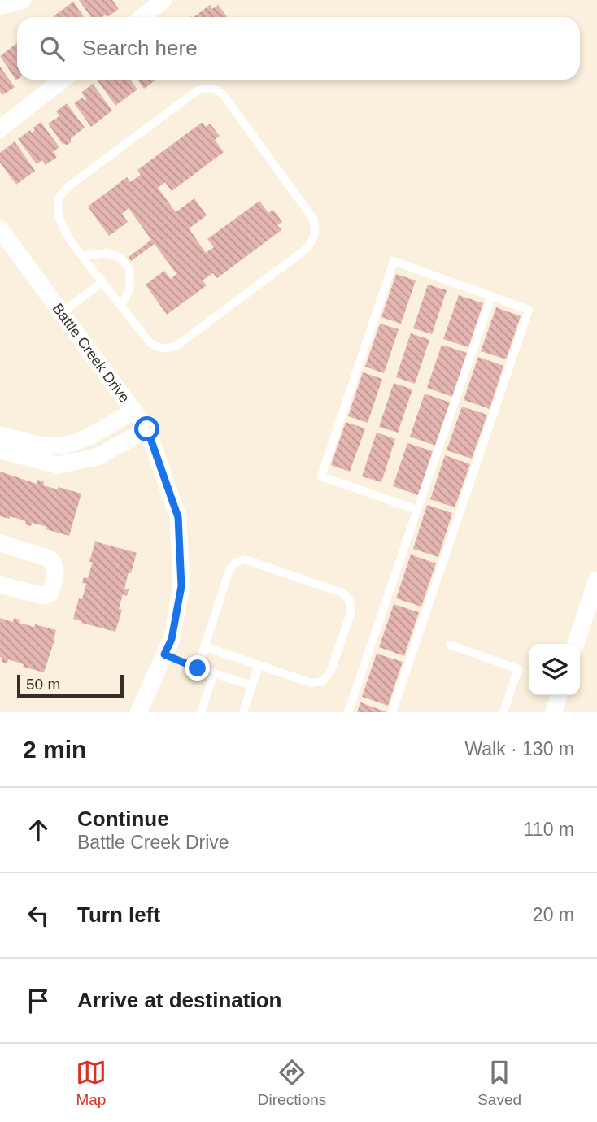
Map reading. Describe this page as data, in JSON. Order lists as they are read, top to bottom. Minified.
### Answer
{"streets":{"street":["Battle Creek Drive"]},"scale_bar":"50 m","page":{"search":"Search here","scale":"50 m","heading":["2 min","Walk · 130 m"],"list":[["Continue","Battle Creek Drive","110 m"],["Turn left","20 m"],"Arrive at destination"],"nav":["Map","Directions","Saved"]}}
